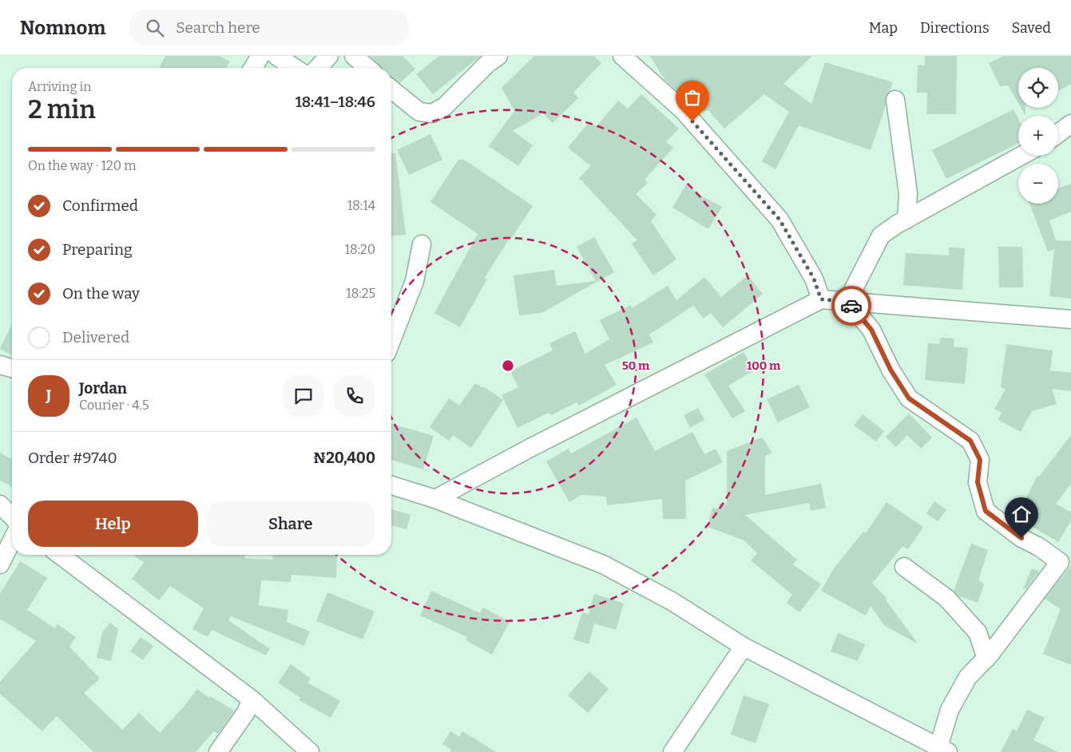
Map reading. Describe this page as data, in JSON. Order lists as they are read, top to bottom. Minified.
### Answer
{"page":{"header":"Nomnom","search":"Search here","nav":["Map","Directions","Saved"],"map_buttons":["+","−"],"heading":["2 min","Arriving in","18:41–18:46"],"panel":["Jordan","Courier · 4.5","Order #9740","₦20,400"],"bar":"On the way · 120 m","list":[["Confirmed","18:14"],["Preparing","18:20"],["On the way","18:25"],"Delivered"],"round":"J","buttons":["Help","Share"]},"rings":["50 m","100 m"]}
